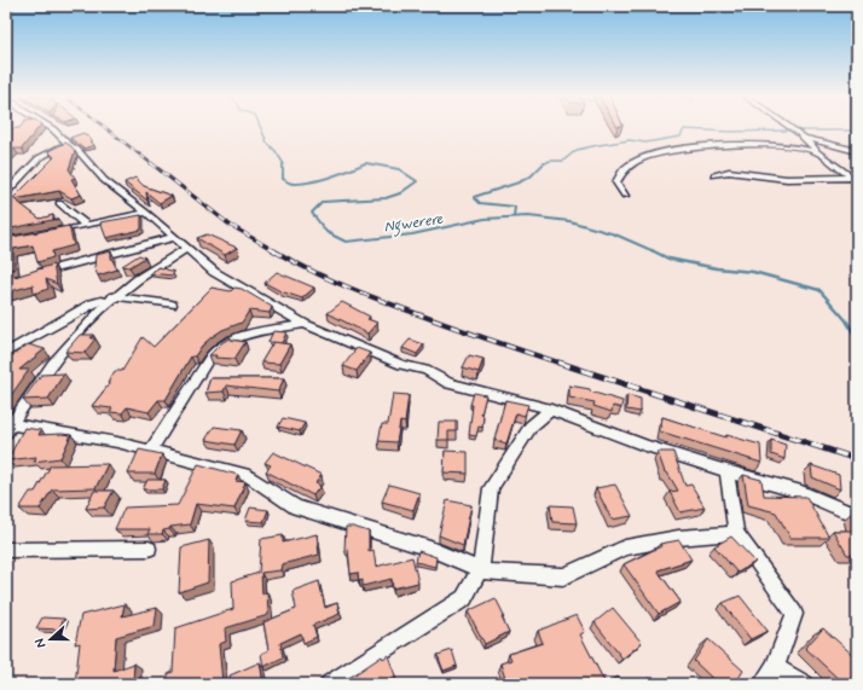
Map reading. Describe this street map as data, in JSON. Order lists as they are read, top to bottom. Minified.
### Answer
{"water":["Ngwerere"],"north":"left"}
